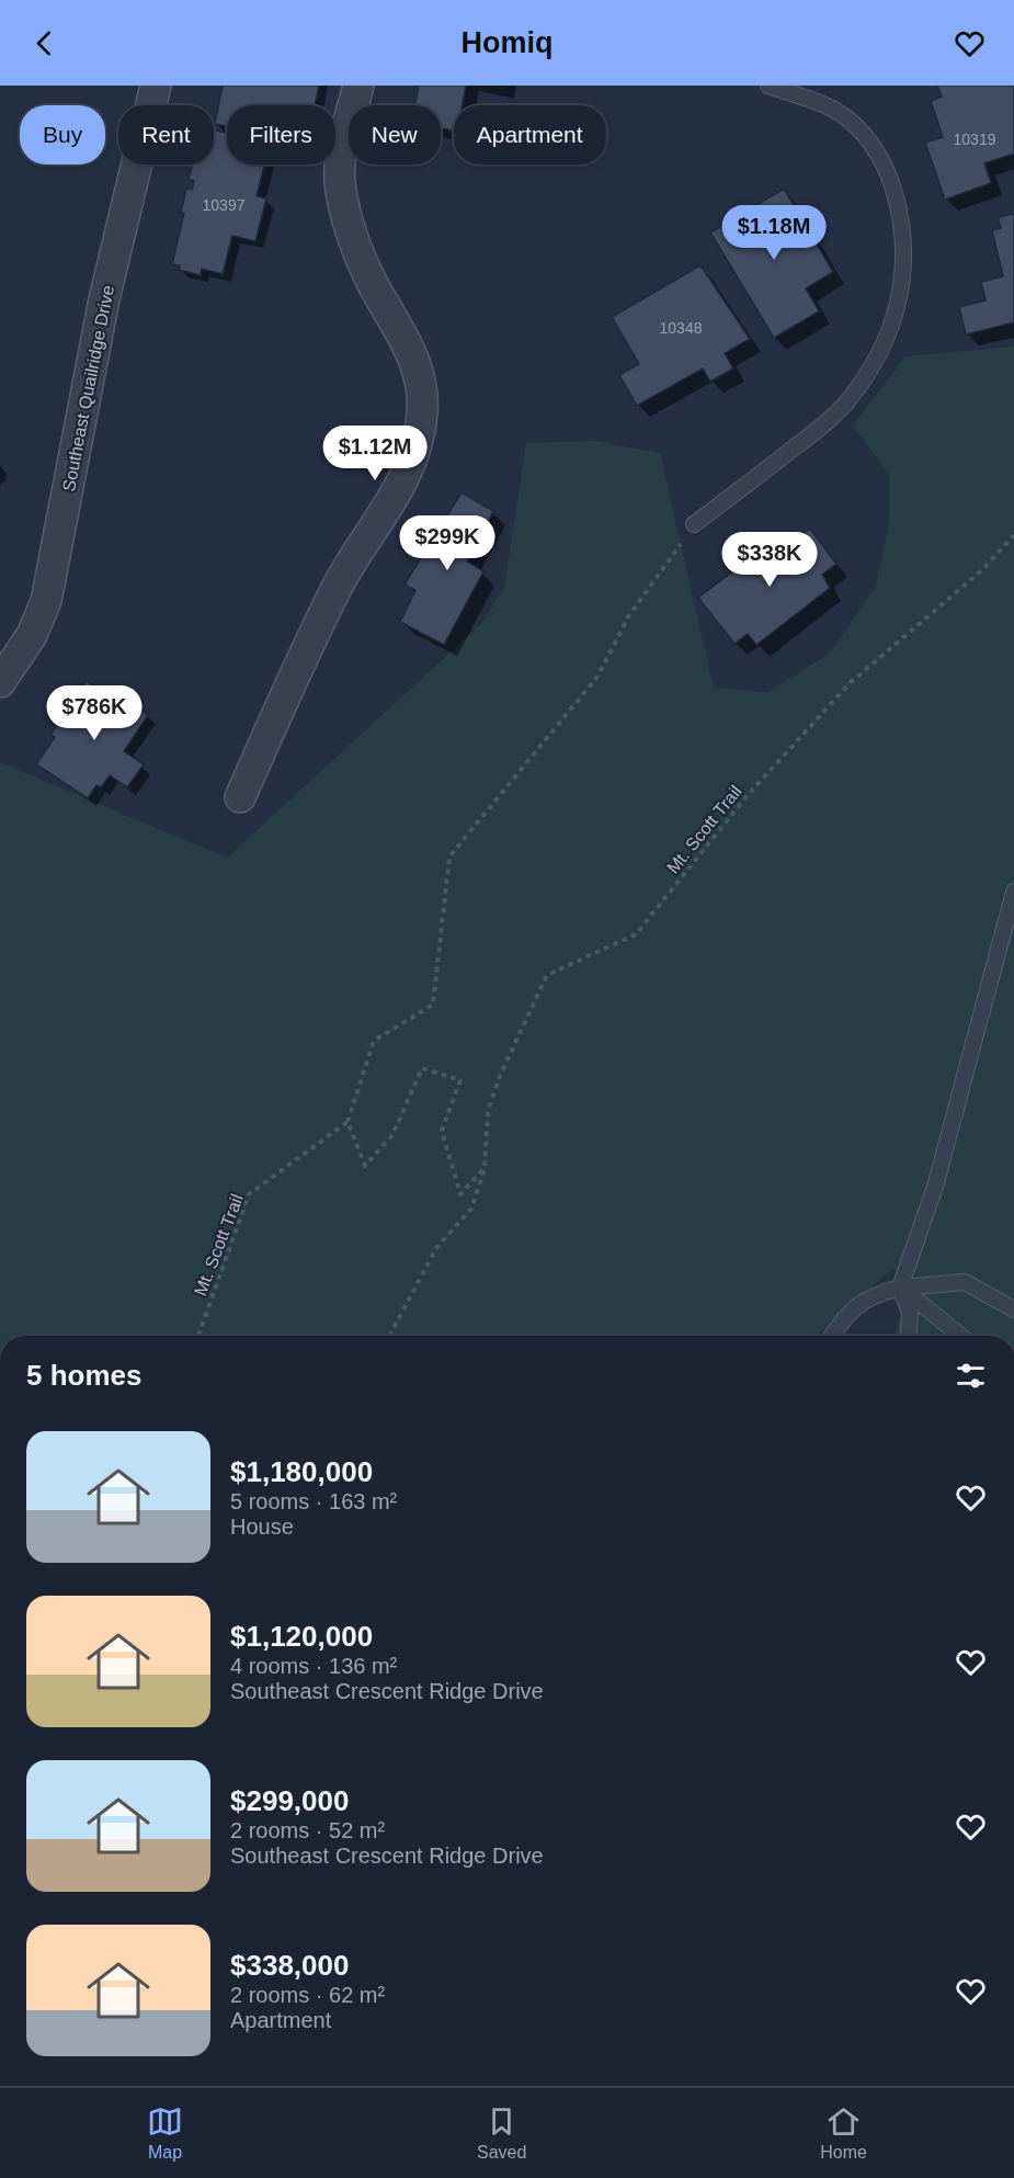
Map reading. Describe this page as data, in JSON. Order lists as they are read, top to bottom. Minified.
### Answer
{"streets":{"street":["Southeast Quailridge Drive"],"path":["Mt. Scott Trail"]},"house_numbers":["10319","10397","10348"],"page":{"header":"Homiq","chip":["Buy","Rent","Filters","New","Apartment"],"price":["$1.18M","$1.12M","$299K","$338K","$786K"],"heading":"5 homes","list":[{"name":"$1,180,000","note":"5 rooms · 163 m² · House"},{"name":"$1,120,000","note":"4 rooms · 136 m² · Southeast Crescent Ridge Drive"},{"name":"$299,000","note":"2 rooms · 52 m² · Southeast Crescent Ridge Drive"},{"name":"$338,000","note":"2 rooms · 62 m² · Apartment"}],"tabs":["Map","Saved","Home"]}}
